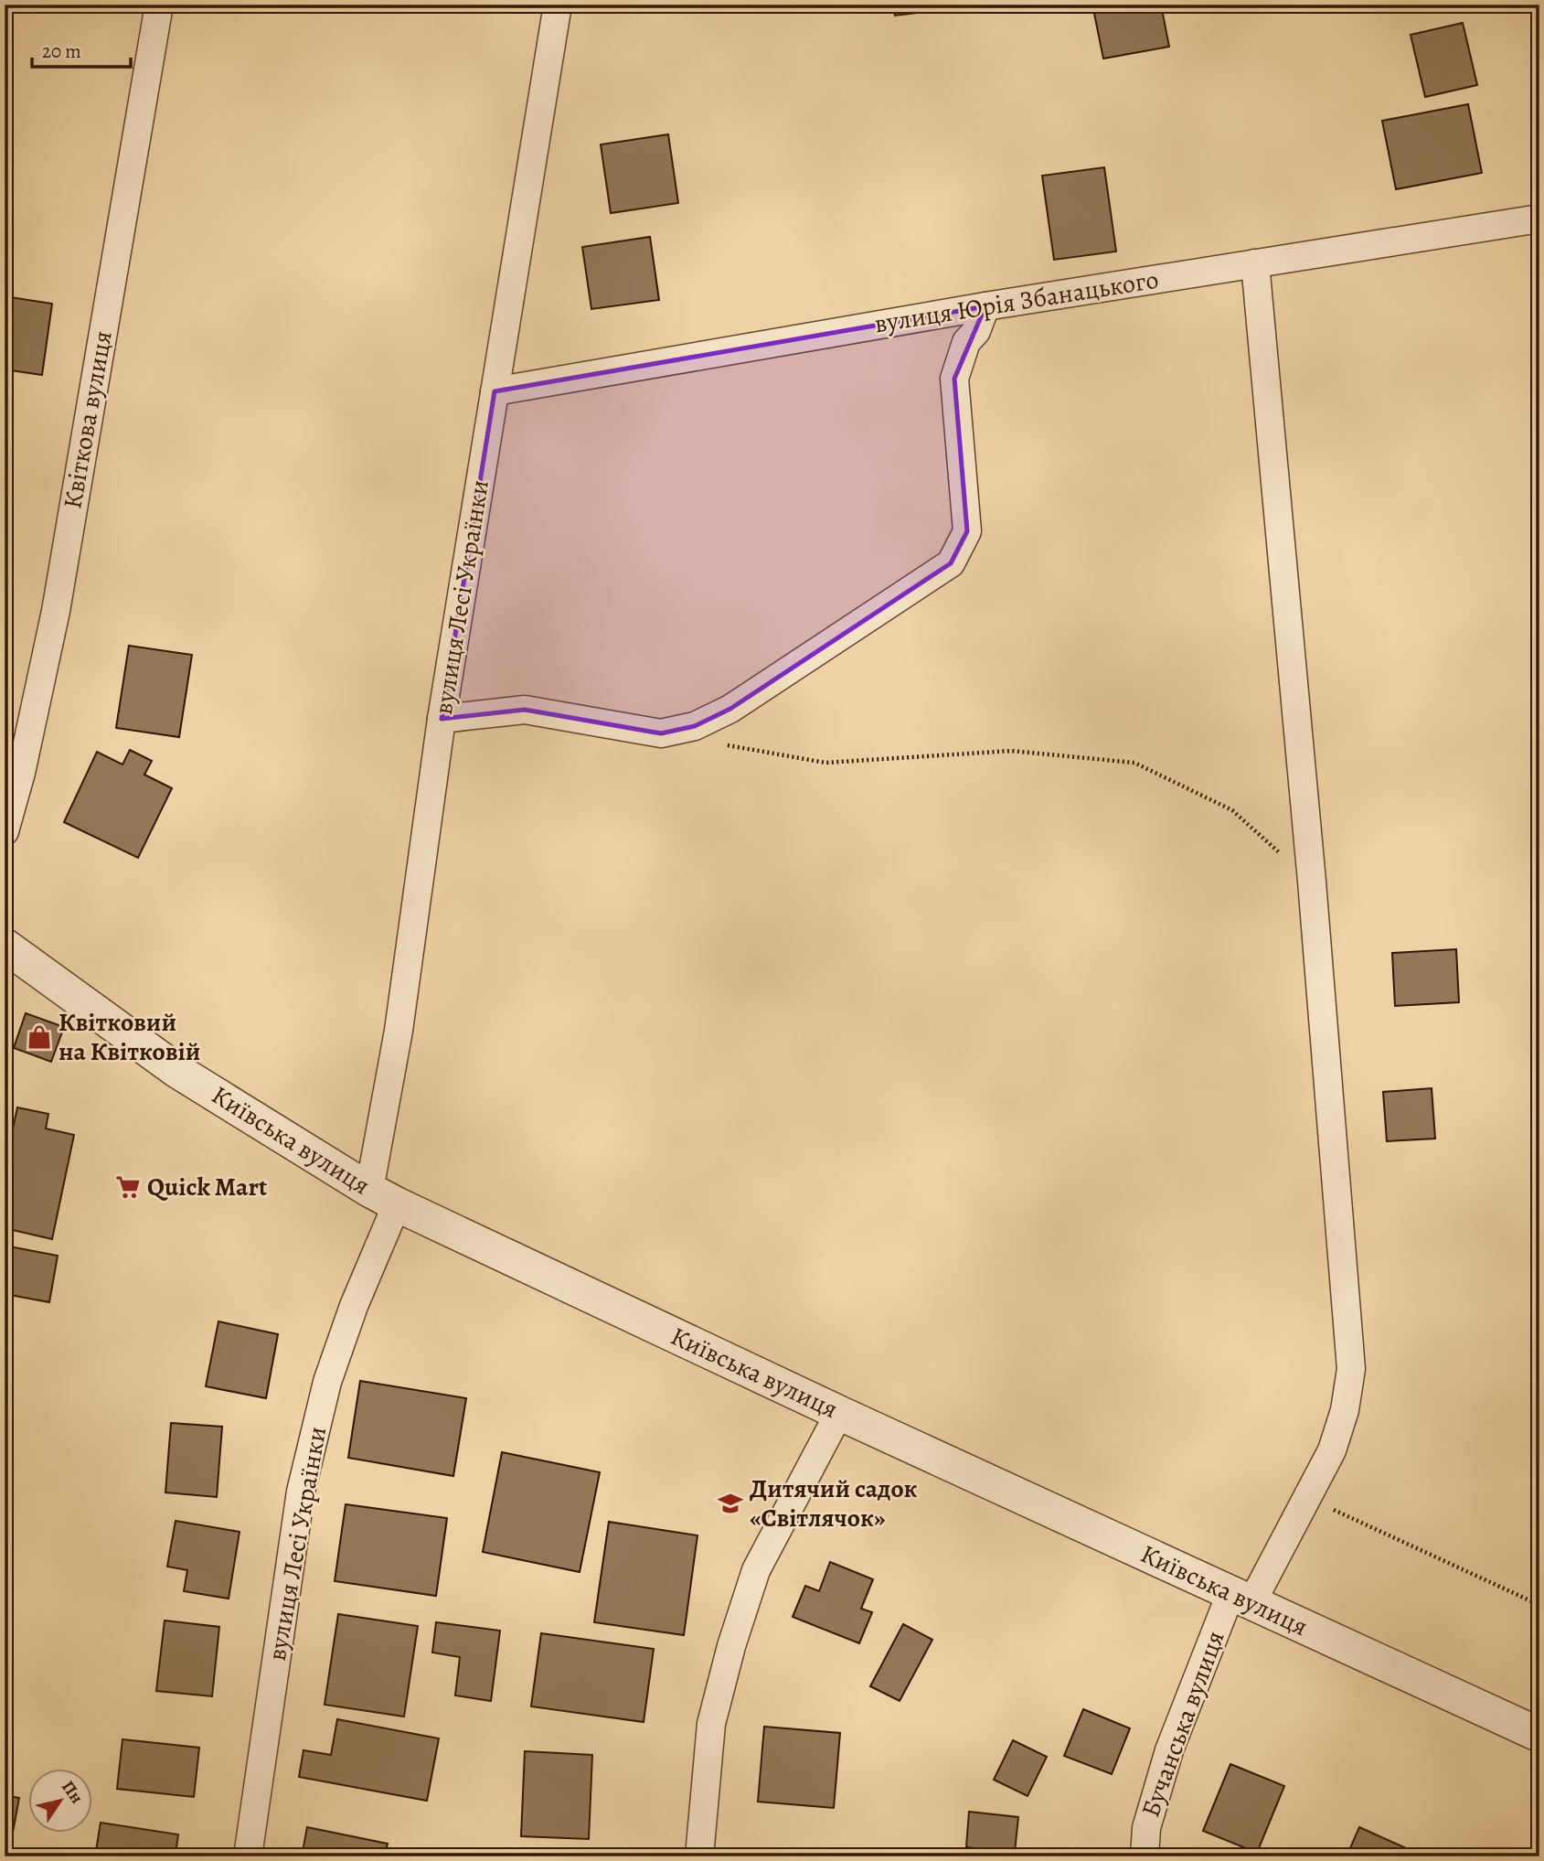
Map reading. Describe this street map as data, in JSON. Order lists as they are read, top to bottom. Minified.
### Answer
{"streets":{"street":["вулиця Юрія Збанацького","Квіткова вулиця","вулиця Лесі Українки","Київська вулиця","Бучанська вулиця"]},"crossings":[["вулиця Юрія Збанацького","вулиця Лесі Українки"],["вулиця Юрія Збанацького","Бучанська вулиця"],["вулиця Лесі Українки","Київська вулиця"],["Київська вулиця","Бучанська вулиця"]],"places":{"shop":["Квітковий на Квітковій"],"supermarket":["Quick Mart"],"school or university":["Дитячий садок «Світлячок»"]},"scale_bar":"20 m","north":"top right"}
